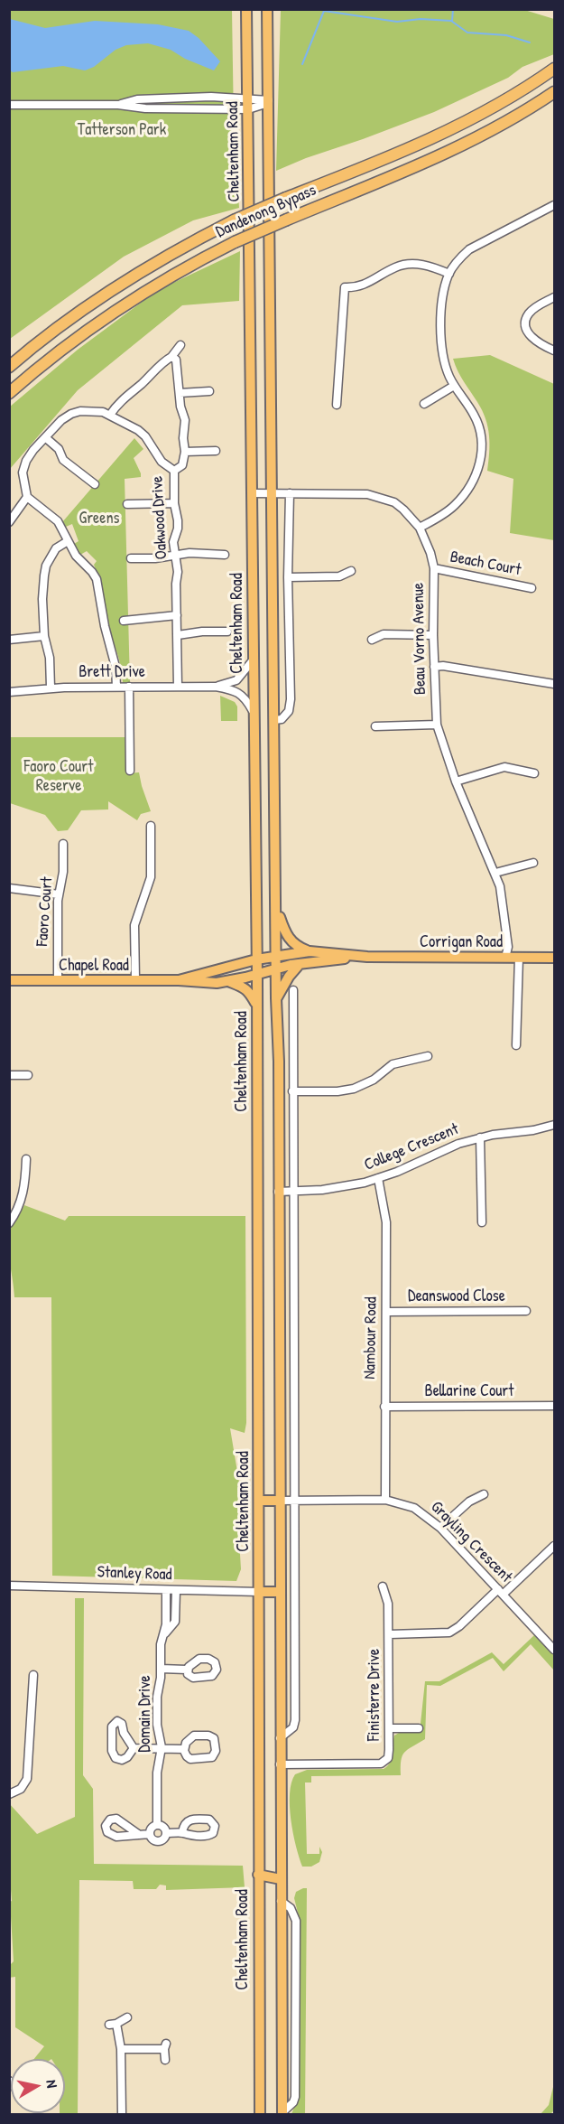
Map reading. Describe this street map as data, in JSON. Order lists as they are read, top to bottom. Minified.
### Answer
{"streets":{"highway":["Dandenong Bypass"],"main road":["Cheltenham Road","Corrigan Road","Chapel Road"],"street":["Oakwood Drive","Beach Court","Beau Vorno Avenue","Brett Drive","Faoro Court","College Crescent","Deanswood Close","Nambour Road","Bellarine Court","Grayling Crescent","Stanley Road","Finisterre Drive","Domain Drive"]},"crossings":[["Cheltenham Road","Beau Vorno Avenue"],["Cheltenham Road","Brett Drive"],["Cheltenham Road","Corrigan Road"],["Cheltenham Road","Chapel Road"],["Cheltenham Road","Stanley Road"],["Oakwood Drive","Brett Drive"],["Beach Court","Beau Vorno Avenue"],["Beau Vorno Avenue","Corrigan Road"],["Faoro Court","Chapel Road"],["Corrigan Road","Chapel Road"],["College Crescent","Nambour Road"],["Deanswood Close","Nambour Road"],["Nambour Road","Bellarine Court"],["Nambour Road","Grayling Crescent"],["Stanley Road","Domain Drive"]],"parks":["Tatterson Park","Greens","Faoro Court Reserve"],"north":"right"}
